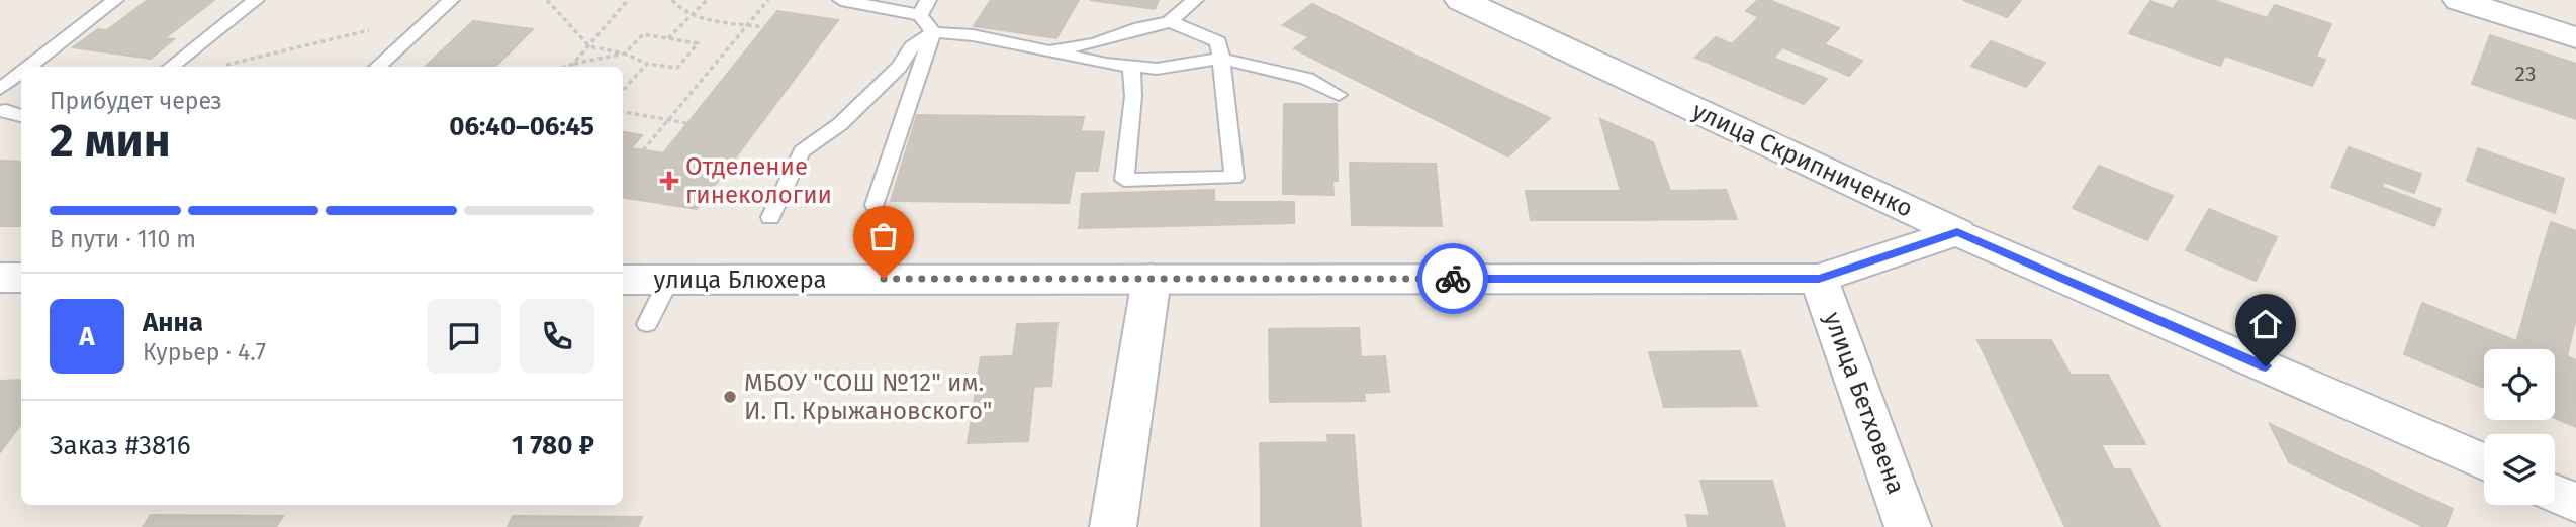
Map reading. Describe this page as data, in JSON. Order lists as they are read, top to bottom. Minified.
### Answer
{"streets":{"street":["улица Скрипниченко","улица Блюхера","улица Бетховена"]},"crossings":[["улица Скрипниченко","улица Блюхера"],["улица Блюхера","улица Бетховена"]],"places":{"health":["Отделение гинекологии"],"other":["МБОУ \"СОШ №12\" им. И. П. Крыжановского\""]},"house_numbers":["23"],"page":{"heading":["2 мин","Прибудет через","06:40–06:45"],"panel":["Анна","Курьер · 4.7","Заказ #3816","1 780 ₽"],"bar":"В пути · 110 m","round":"А"}}
